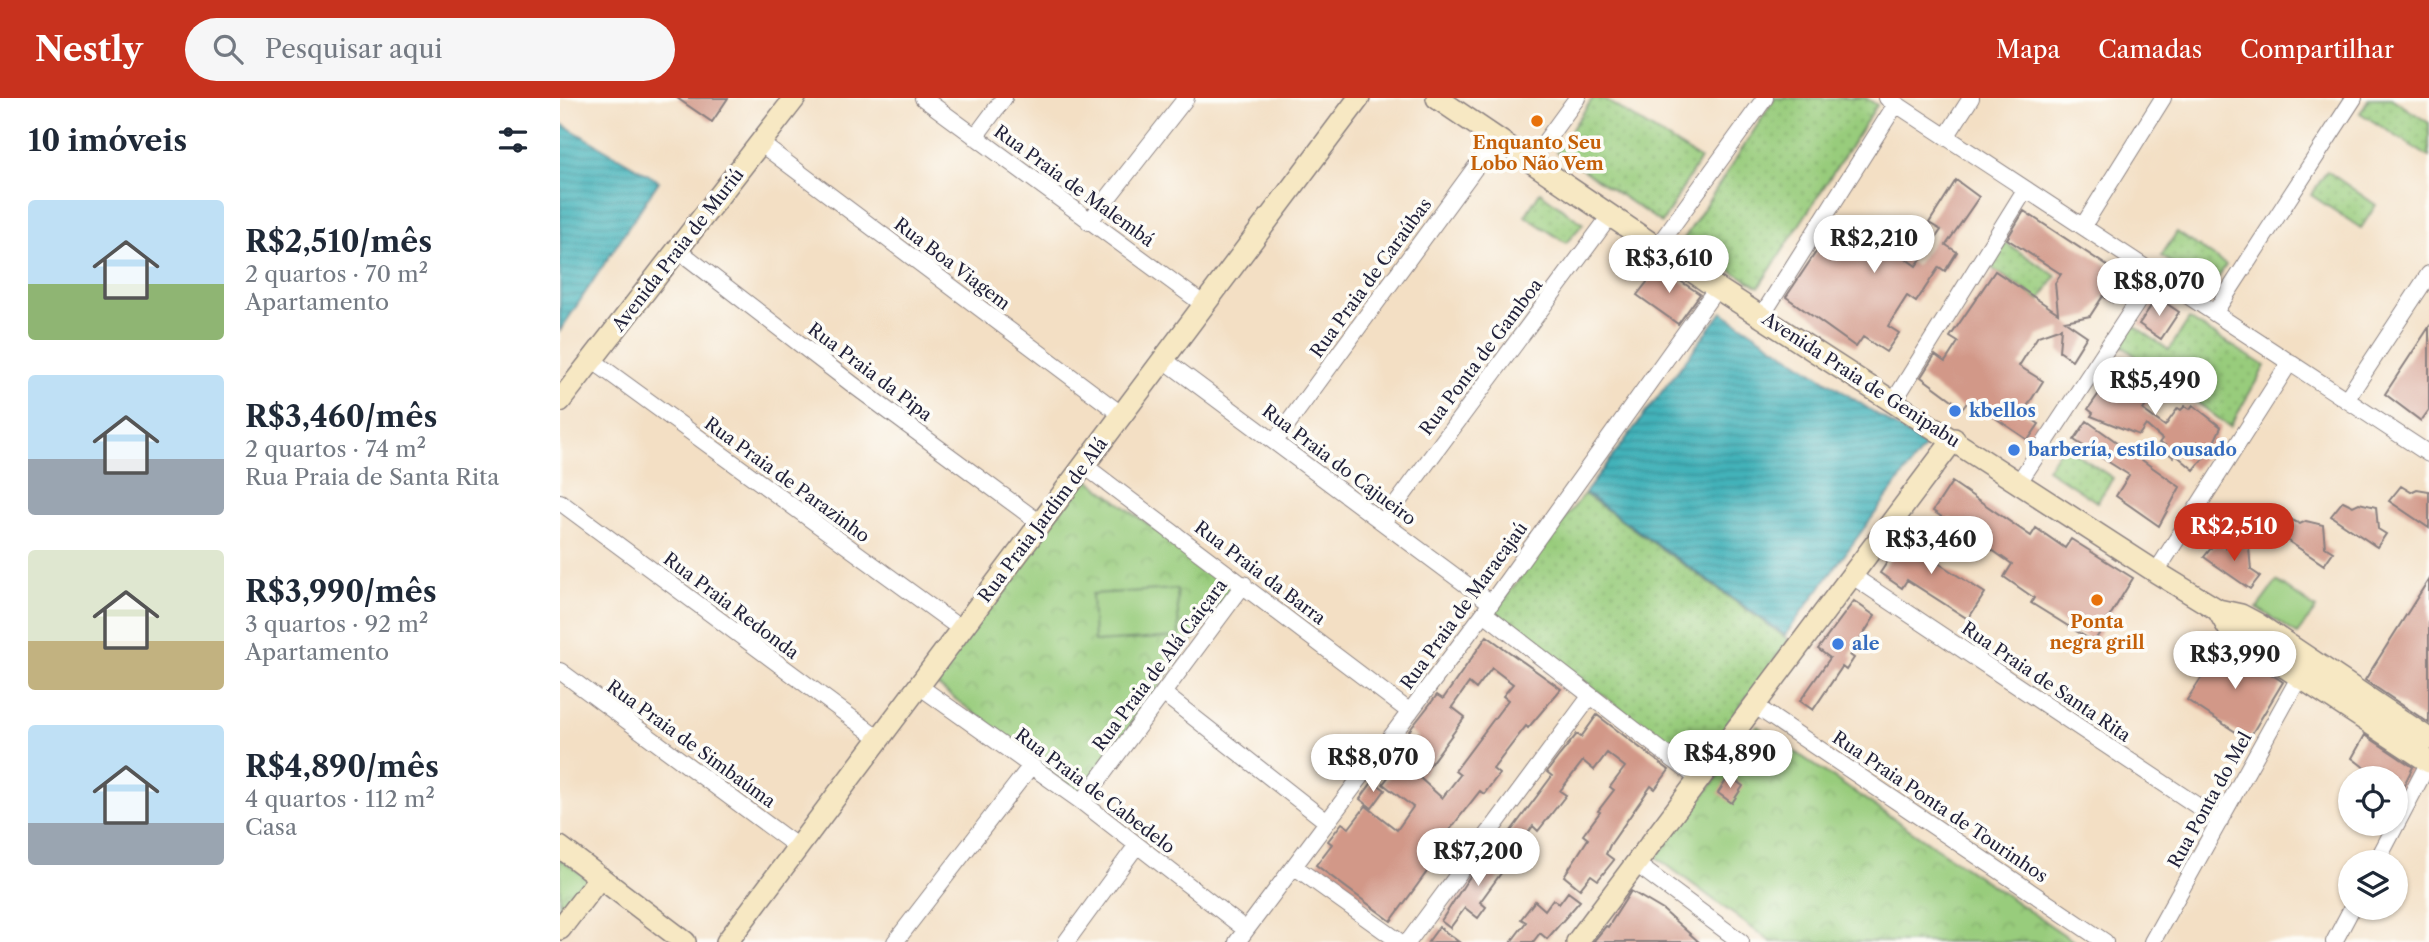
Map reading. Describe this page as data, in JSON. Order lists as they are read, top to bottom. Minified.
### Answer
{"streets":{"main road":["Avenida Praia de Muriú","Avenida Praia de Genipabu","Rua Praia Jardim de Alá"],"street":["Rua Praia de Malembá","Rua Boa Viagem","Rua Praia de Caraúbas","Rua Ponta de Gamboa","Rua Praia da Pipa","Rua Praia do Cajueiro","Rua Praia de Parazinho","Rua Praia da Barra","Rua Praia Redonda","Rua Praia de Maracajaú","Rua Praia de Alá Caiçara","Rua Praia de Santa Rita","Rua Praia de Simbaúma","Rua Praia de Cabedelo","Rua Ponta do Mel","Rua Praia Ponta de Tourinhos"]},"crossings":[["Rua Praia de Malembá","Rua Praia Jardim de Alá"],["Avenida Praia de Muriú","Rua Boa Viagem"],["Avenida Praia de Muriú","Rua Praia da Pipa"],["Avenida Praia de Muriú","Rua Praia de Parazinho"],["Rua Boa Viagem","Rua Praia Jardim de Alá"],["Rua Praia de Caraúbas","Avenida Praia de Genipabu"],["Rua Praia de Caraúbas","Rua Praia do Cajueiro"],["Rua Ponta de Gamboa","Avenida Praia de Genipabu"],["Rua Ponta de Gamboa","Rua Praia do Cajueiro"],["Rua Praia da Pipa","Rua Praia Jardim de Alá"],["Avenida Praia de Genipabu","Rua Praia de Maracajaú"],["Avenida Praia de Genipabu","Rua Ponta do Mel"],["Rua Praia do Cajueiro","Rua Praia Jardim de Alá"],["Rua Praia do Cajueiro","Rua Praia de Maracajaú"],["Rua Praia de Parazinho","Rua Praia Jardim de Alá"],["Rua Praia Jardim de Alá","Rua Praia da Barra"],["Rua Praia Jardim de Alá","Rua Praia Redonda"],["Rua Praia Jardim de Alá","Rua Praia de Simbaúma"],["Rua Praia Jardim de Alá","Rua Praia de Cabedelo"],["Rua Praia da Barra","Rua Praia de Maracajaú"],["Rua Praia da Barra","Rua Praia de Alá Caiçara"],["Rua Praia de Maracajaú","Rua Praia de Cabedelo"],["Rua Praia de Alá Caiçara","Rua Praia de Cabedelo"],["Rua Praia de Santa Rita","Rua Ponta do Mel"]],"places":["Enquanto Seu Lobo Não Vem","kbellos","barbería, estilo ousado","Ponta negra grill","ale"],"page":{"header":"Nestly","search":"Pesquisar aqui","nav":["Mapa","Camadas","Compartilhar"],"heading":"10 imóveis","list":[{"name":"R$2,510/mês","note":"2 quartos · 70 m² · Apartamento"},{"name":"R$3,460/mês","note":"2 quartos · 74 m² · Rua Praia de Santa Rita"},{"name":"R$3,990/mês","note":"3 quartos · 92 m² · Apartamento"},{"name":"R$4,890/mês","note":"4 quartos · 112 m² · Casa"}],"price":["R$2,210","R$3,610","R$8,070","R$5,490","R$2,510","R$3,460","R$3,990","R$4,890","R$8,070","R$7,200"]}}
